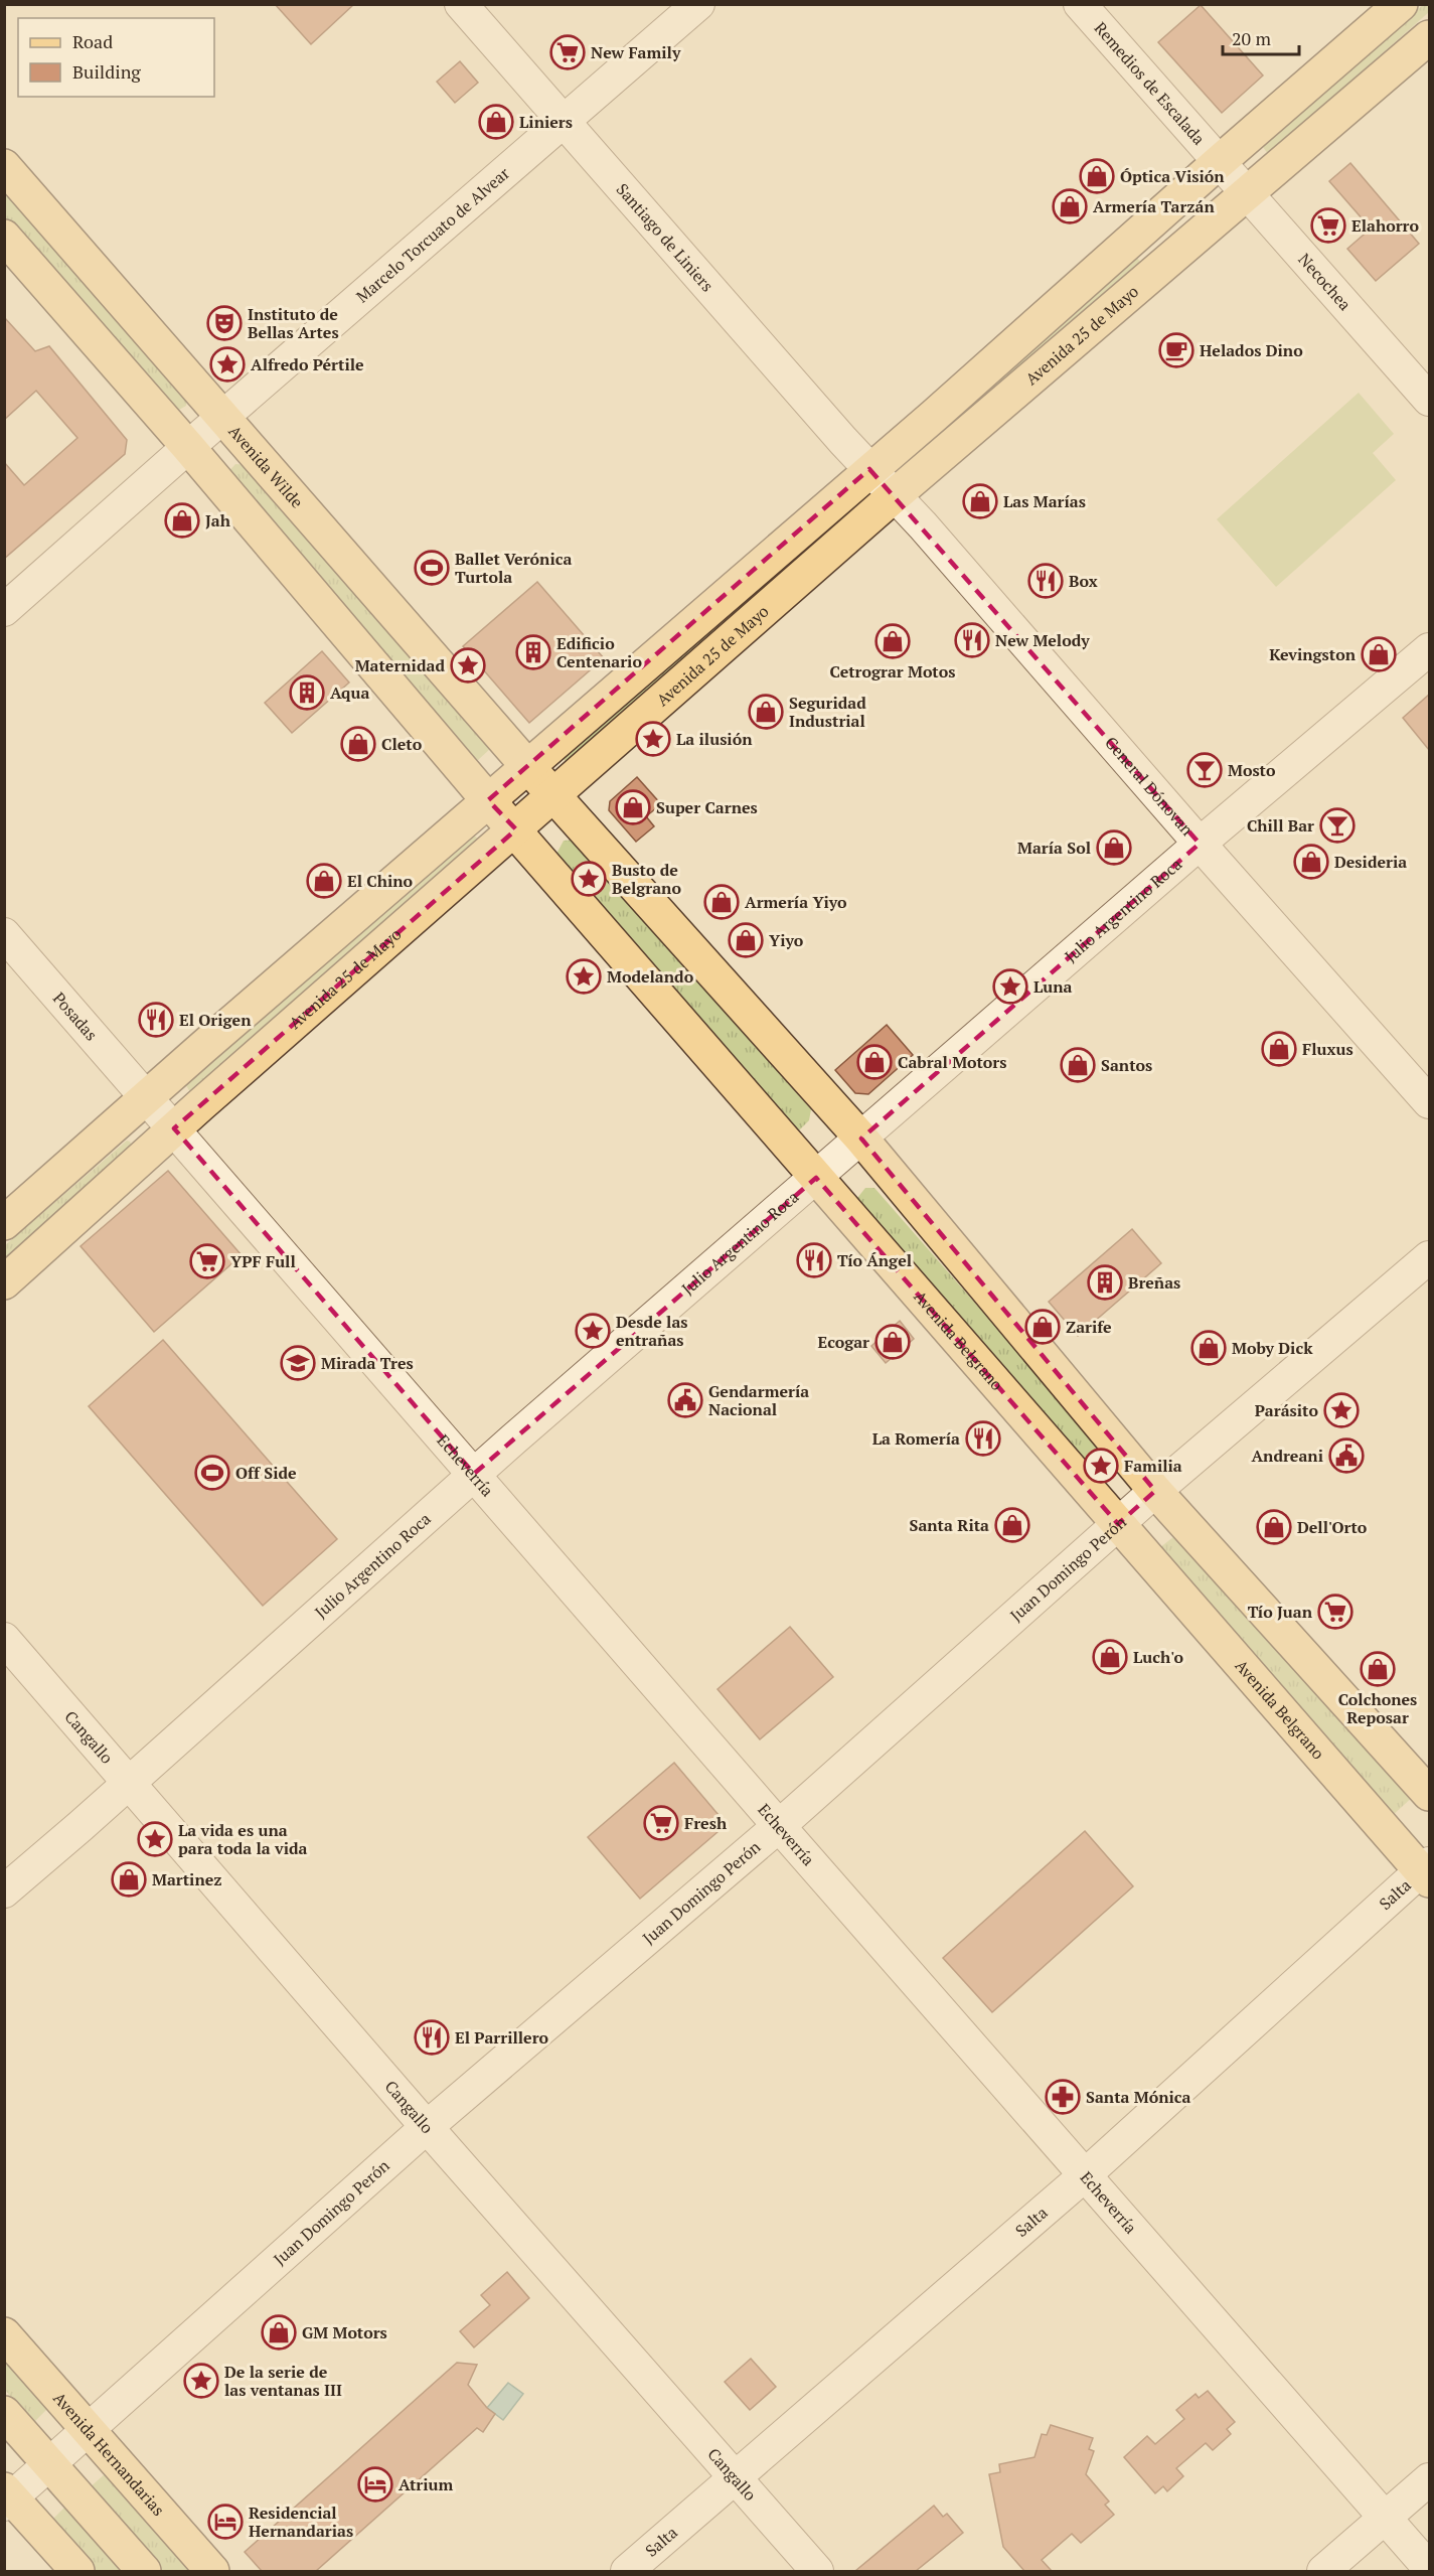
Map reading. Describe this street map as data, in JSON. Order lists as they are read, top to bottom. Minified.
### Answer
{"streets":{"main road":["Avenida 25 de Mayo","Avenida Wilde","Avenida Belgrano","Avenida Hernandarias"],"street":["Remedios de Escalada","Marcelo Torcuato de Alvear","Santiago de Liniers","Necochea","General Dónovan","Julio Argentino Roca","Posadas","Echeverría","Juan Domingo Perón","Cangallo","Salta"]},"crossings":[["Remedios de Escalada","Necochea"],["Marcelo Torcuato de Alvear","Santiago de Liniers"],["Marcelo Torcuato de Alvear","Avenida Wilde"],["Santiago de Liniers","General Dónovan"],["Necochea","Avenida 25 de Mayo"],["Avenida 25 de Mayo","General Dónovan"],["Avenida 25 de Mayo","Avenida Belgrano"],["Avenida 25 de Mayo","Echeverría"],["General Dónovan","Julio Argentino Roca"],["Julio Argentino Roca","Avenida Belgrano"],["Julio Argentino Roca","Echeverría"],["Julio Argentino Roca","Cangallo"],["Posadas","Echeverría"],["Avenida Belgrano","Juan Domingo Perón"],["Avenida Belgrano","Salta"],["Echeverría","Juan Domingo Perón"],["Echeverría","Salta"],["Juan Domingo Perón","Cangallo"],["Juan Domingo Perón","Avenida Hernandarias"],["Cangallo","Salta"]],"places":{"supermarket":["New Family","Elahorro","YPF Full","Tío Juan","Fresh"],"shop":["Liniers","Óptica Visión","Armería Tarzán","Las Marías","Jah","Cetrograr Motos","Kevingston","Seguridad Industrial","Cleto","Super Carnes","María Sol","Desideria","El Chino","Armería Yiyo","Yiyo","Fluxus","Cabral Motors","Santos","Zarife","Ecogar","Moby Dick","Santa Rita","Dell'Orto","Luch'o","Colchones Reposar","Martinez","GM Motors"],"theatre":["Instituto de Bellas Artes"],"cafe":["Helados Dino"],"place":["Alfredo Pértile","Maternidad","La ilusión","Busto de Belgrano","Modelando","Luna","Desde las entrañas","Parásito","Familia","La vida es una para toda la vida","De la serie de las ventanas III"],"sports":["Ballet Verónica Turtola","Off Side"],"restaurant":["Box","New Melody","El Origen","Tío Ángel","La Romería","El Parrillero"],"building":["Edificio Centenario","Aqua","Breñas"],"bar":["Mosto","Chill Bar"],"school or university":["Mirada Tres"],"public building":["Gendarmería Nacional","Andreani"],"pharmacy":["Santa Mónica"],"hotel":["Atrium","Residencial Hernandarias"]},"legend":["Road","Building"],"scale_bar":"20 m"}
